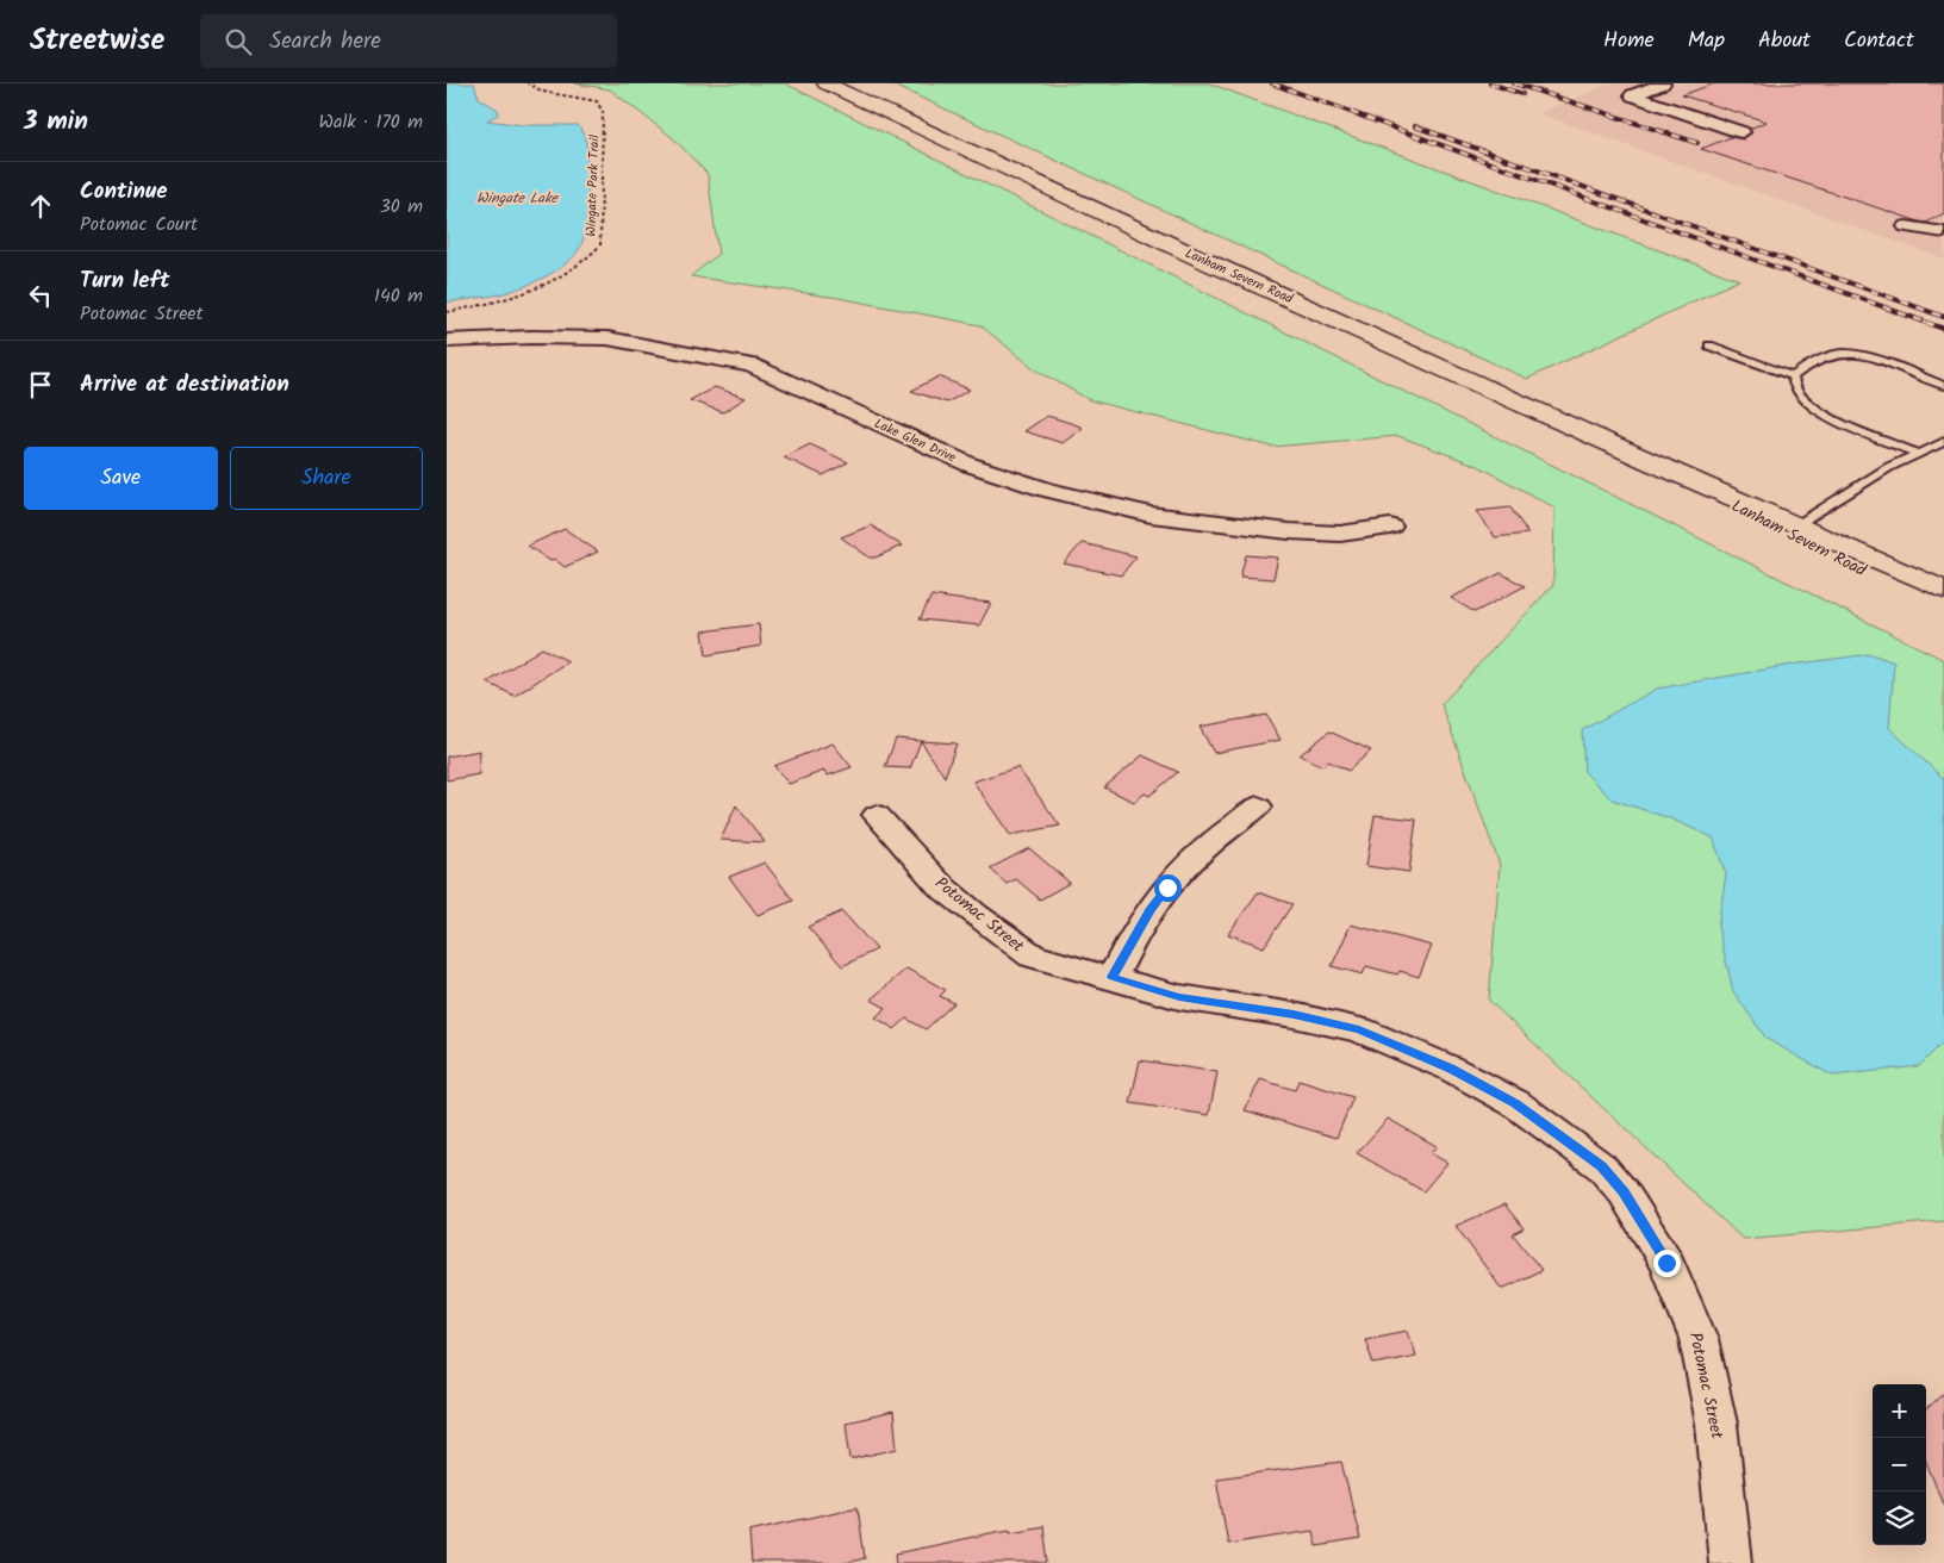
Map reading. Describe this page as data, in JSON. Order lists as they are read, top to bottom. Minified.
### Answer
{"streets":{"main road":["Lanham Severn Road"],"street":["Lake Glen Drive","Potomac Street"],"path":["Wingate Park Trail"]},"water":["Wingate Lake"],"page":{"header":"Streetwise","search":"Search here","nav":["Home","Map","About","Contact"],"heading":["3 min","Walk · 170 m"],"list":[["Continue","Potomac Court","30 m"],["Turn left","Potomac Street","140 m"],"Arrive at destination"],"buttons":["Save","Share"],"map_buttons":["+","−"]}}
